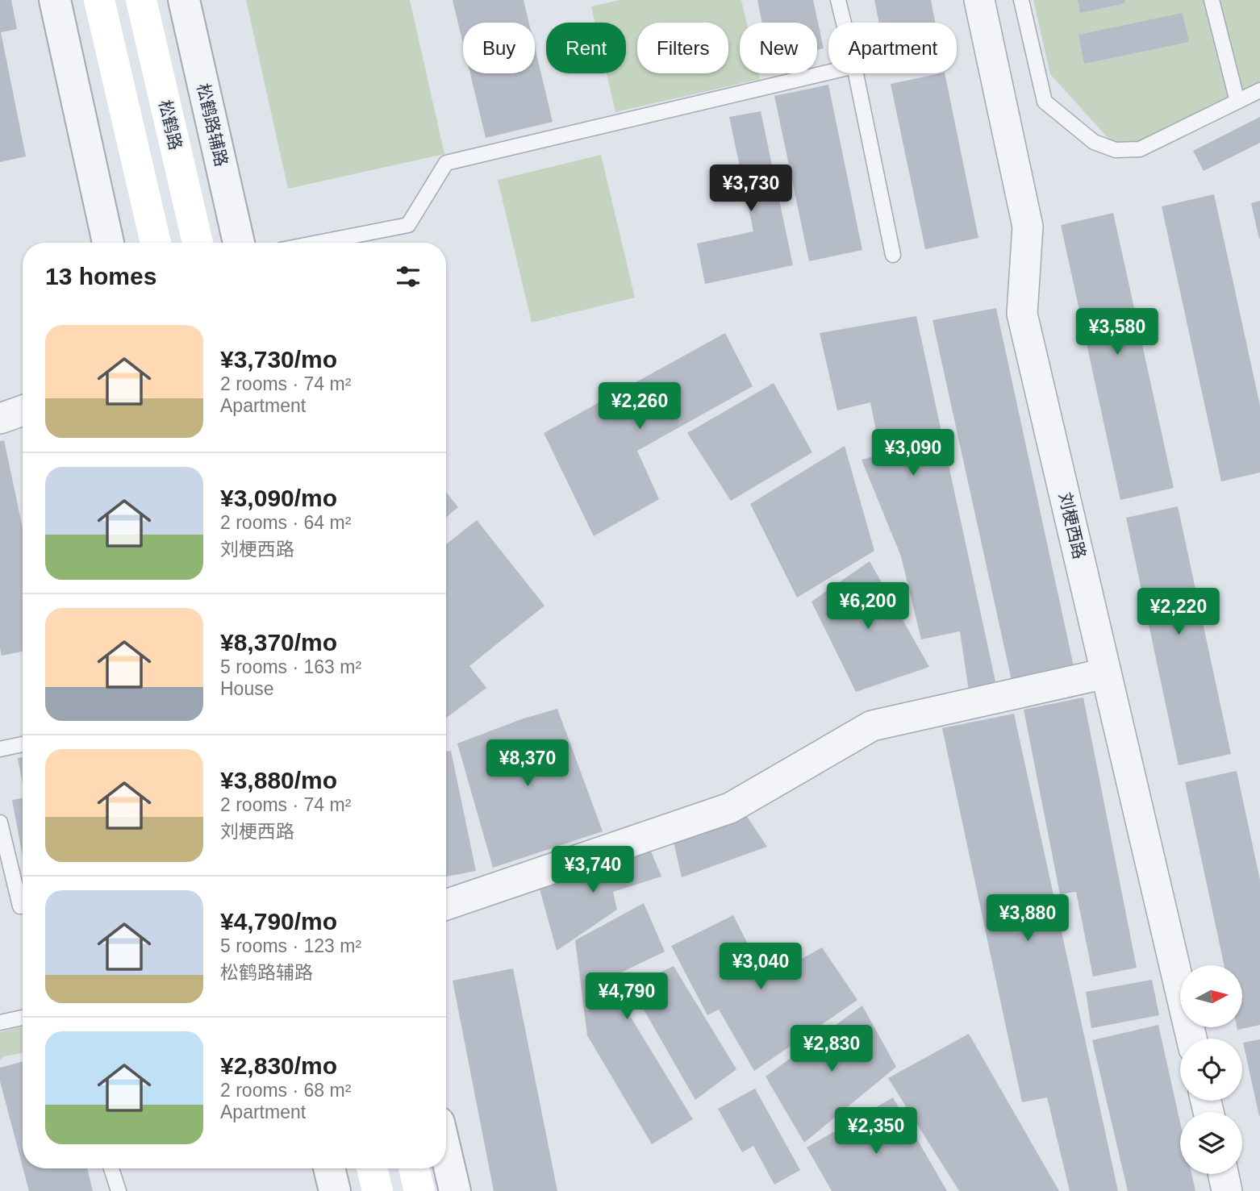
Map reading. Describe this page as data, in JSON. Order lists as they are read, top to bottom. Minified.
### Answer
{"streets":{"main road":["松鹤路"],"street":["松鹤路辅路","刘梗西路"]},"north":"right","page":{"chip":["Buy","Rent","Filters","New","Apartment"],"price":["¥3,730","¥3,580","¥2,260","¥3,090","¥6,200","¥2,220","¥8,370","¥3,740","¥3,880","¥3,040","¥4,790","¥2,830","¥2,350"],"heading":"13 homes","list":[{"name":"¥3,730/mo","note":"2 rooms · 74 m² · Apartment"},{"name":"¥3,090/mo","note":"2 rooms · 64 m² · 刘梗西路"},{"name":"¥8,370/mo","note":"5 rooms · 163 m² · House"},{"name":"¥3,880/mo","note":"2 rooms · 74 m² · 刘梗西路"},{"name":"¥4,790/mo","note":"5 rooms · 123 m² · 松鹤路辅路"},{"name":"¥2,830/mo","note":"2 rooms · 68 m² · Apartment"}]}}
